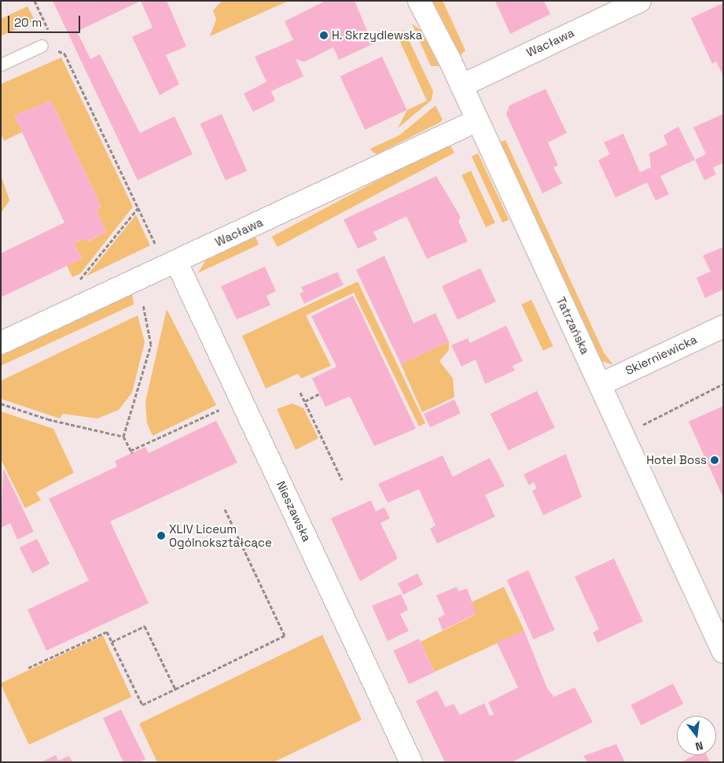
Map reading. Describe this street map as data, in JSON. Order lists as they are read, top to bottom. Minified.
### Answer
{"streets":{"street":["Wacława","Tatrzańska","Skierniewicka","Nieszawska"]},"crossings":[["Wacława","Tatrzańska"],["Wacława","Nieszawska"],["Tatrzańska","Skierniewicka"]],"places":["H. Skrzydlewska","Hotel Boss","XLIV Liceum Ogólnokształcące"],"scale_bar":"20 m","north":"bottom"}
